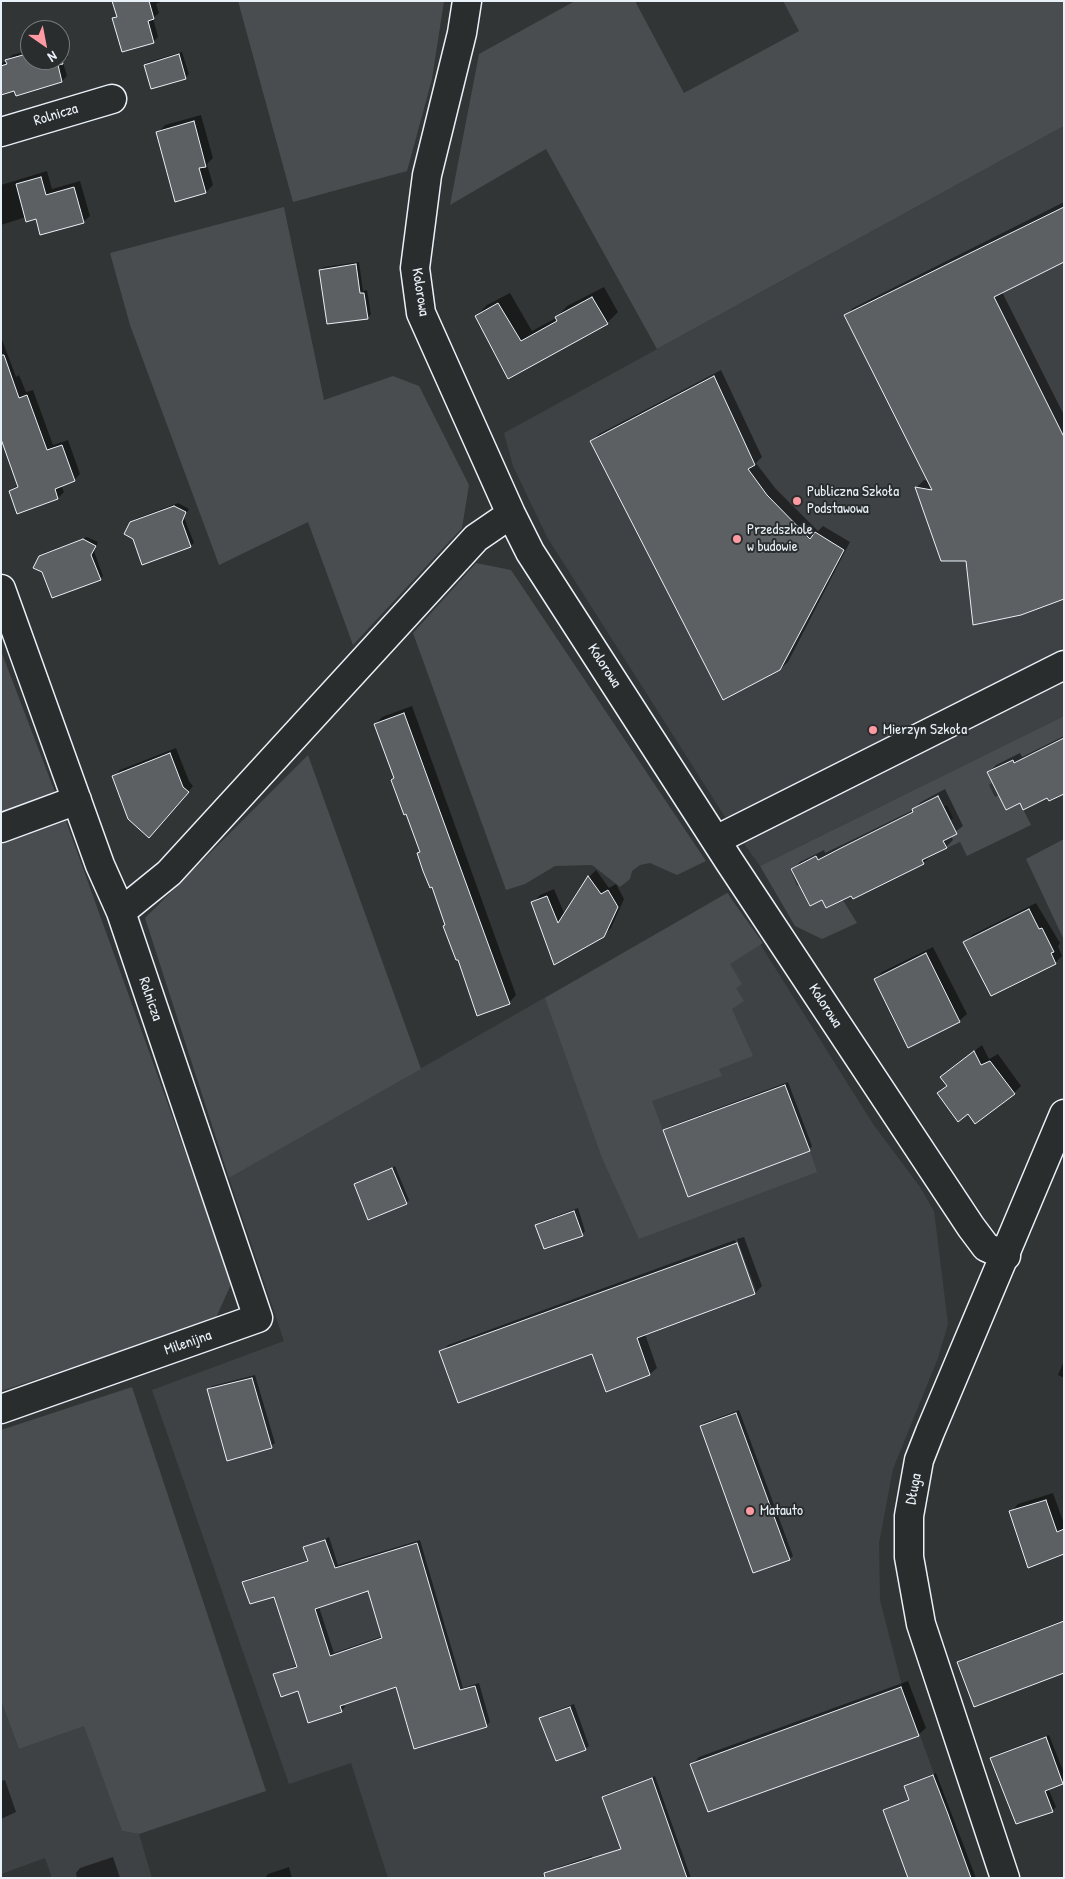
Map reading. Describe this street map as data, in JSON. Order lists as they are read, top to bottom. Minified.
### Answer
{"streets":{"street":["Rolnicza","Kolorowa","Milenijna","Długa"]},"crossings":[["Rolnicza","Milenijna"],["Kolorowa","Długa"]],"places":["Publiczna Szkoła Podstawowa","Przedszkole w budowie","Mierzyn Szkoła","Matauto"],"north":"bottom right"}
